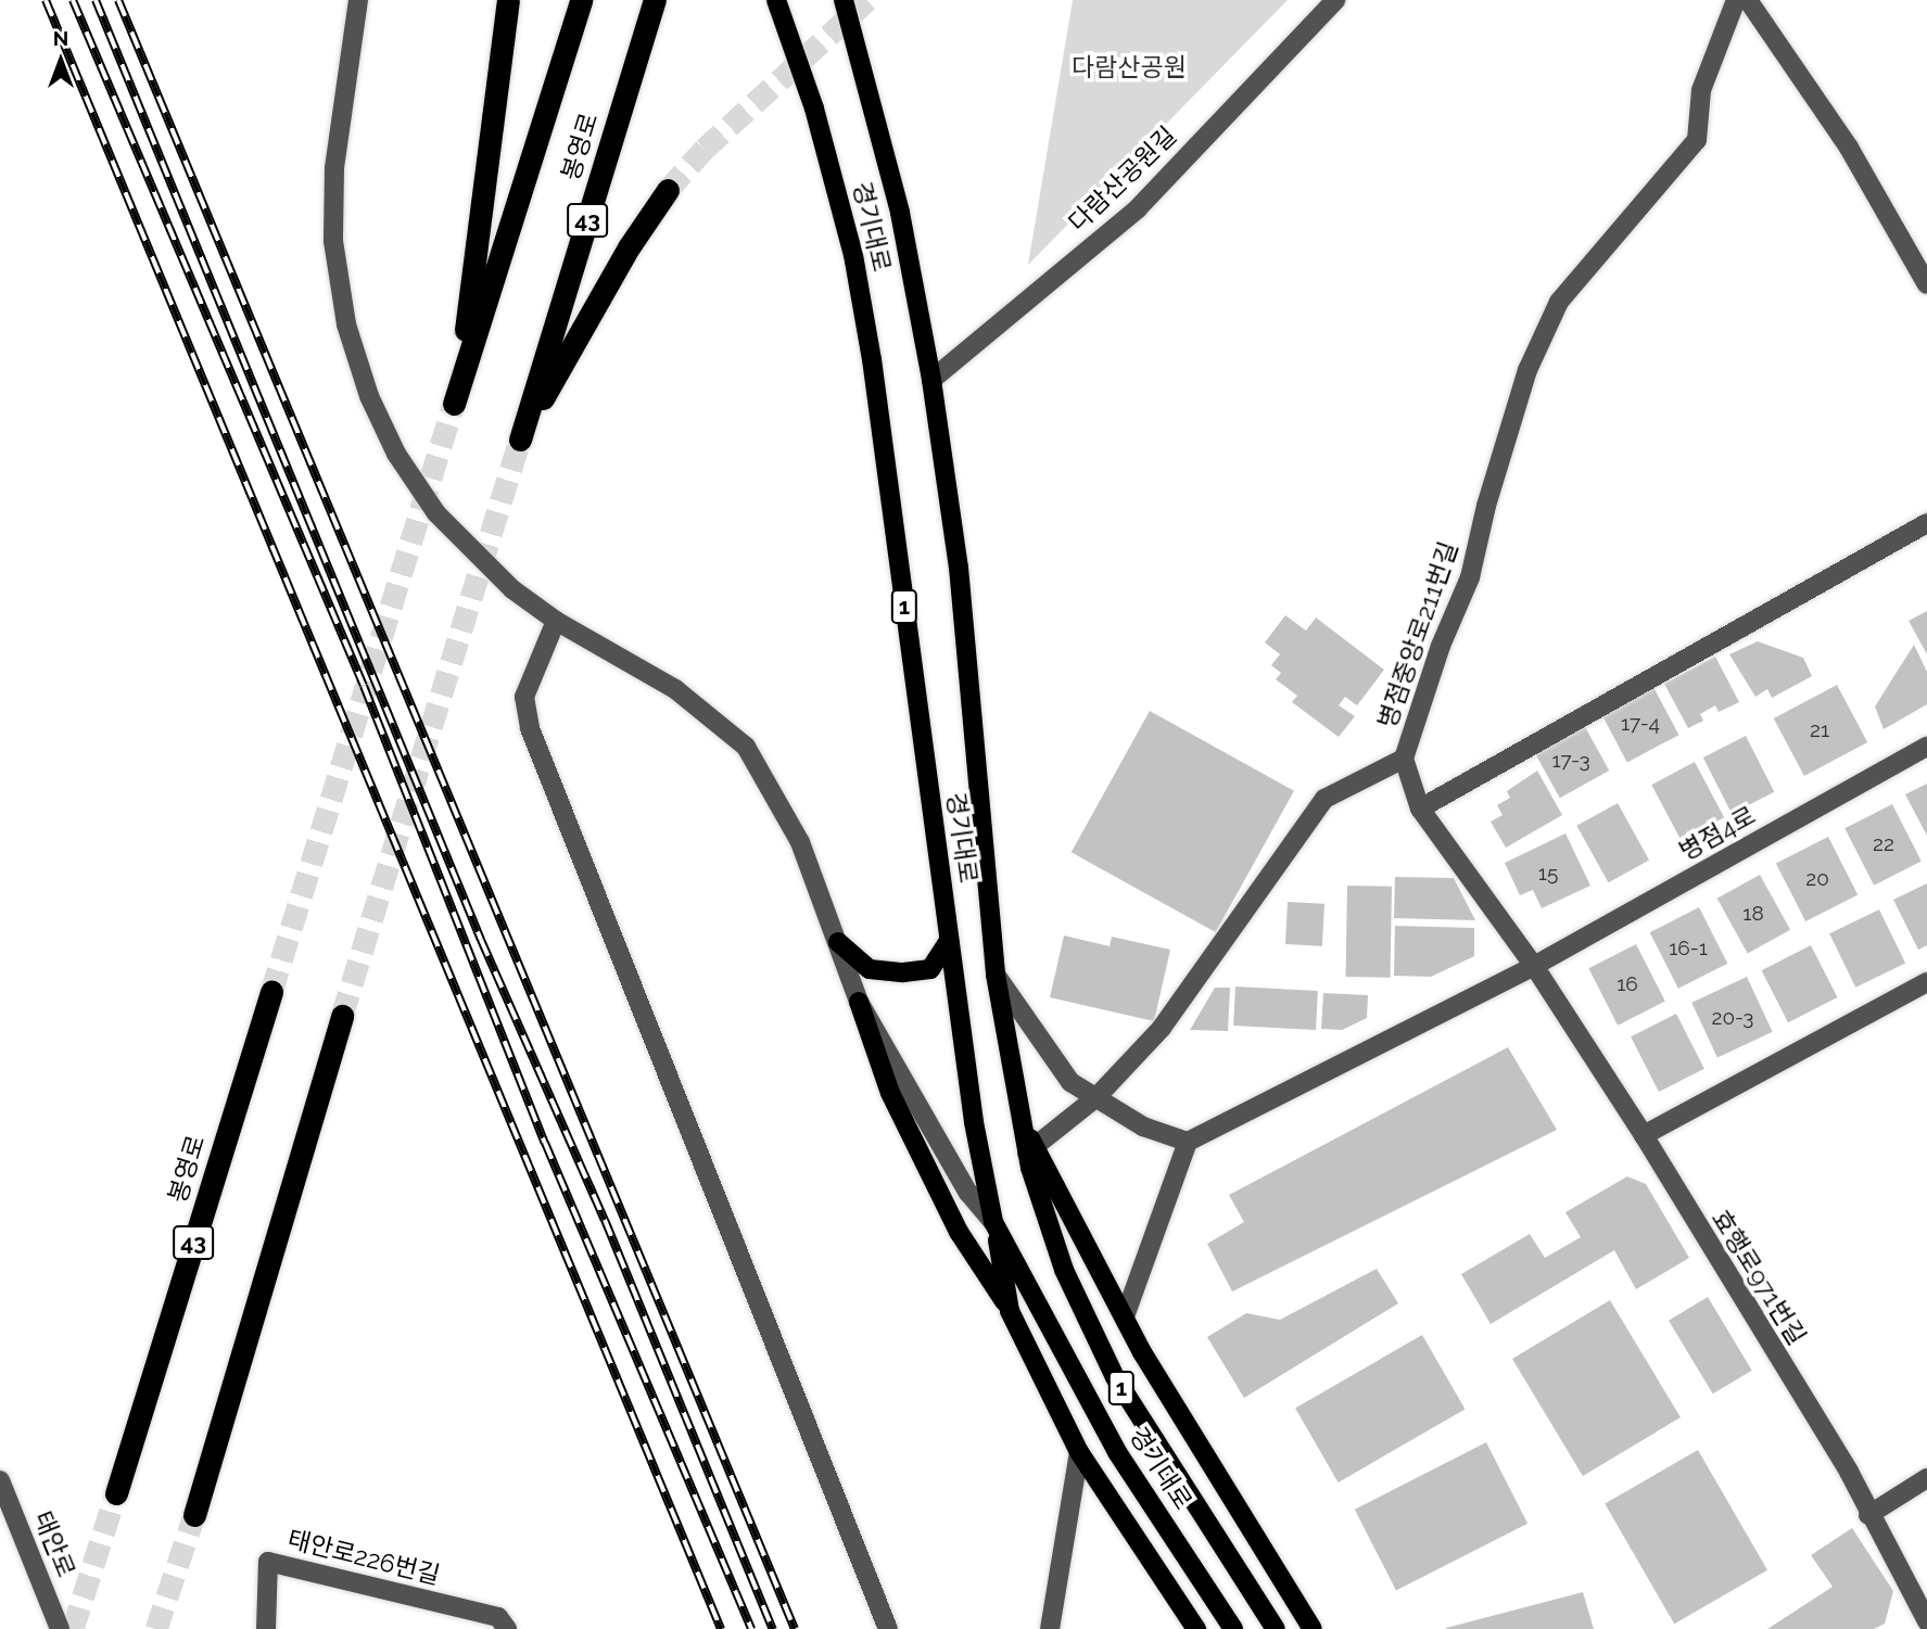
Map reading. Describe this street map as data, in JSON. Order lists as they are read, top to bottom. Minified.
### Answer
{"streets":{"highway":["봉영로","43"],"main road":["경기대로","1"],"street":["다람산공원길","병점중앙로211번길","병점4로","효행로971번길","태안로","태안로226번길"]},"crossings":[["다람산공원길","경기대로"],["경기대로","병점중앙로211번길"],["병점4로","효행로971번길"]],"parks":["다람산공원"],"house_numbers":["17-4","21","17-3","22","15","20","18","16-1","16","20-3"],"north":"top"}
